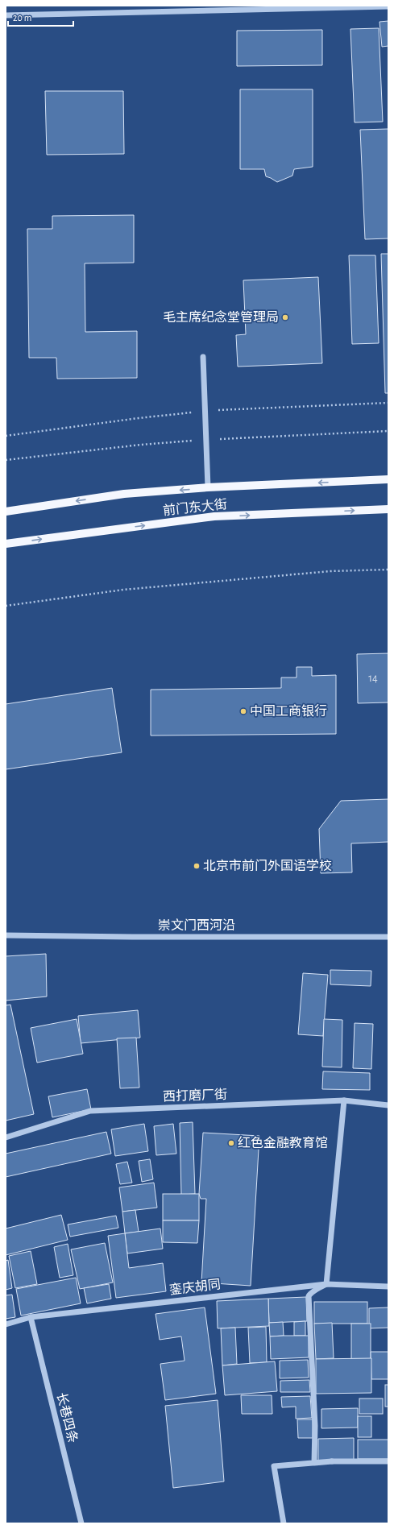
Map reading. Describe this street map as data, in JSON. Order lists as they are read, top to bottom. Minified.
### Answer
{"streets":{"main road":["前门东大街"],"street":["崇文门西河沿","西打磨厂街","銮庆胡同","长巷四条"]},"crossings":[["銮庆胡同","长巷四条"]],"places":["毛主席纪念堂管理局","中国工商银行","北京市前门外国语学校","红色金融教育馆"],"house_numbers":["14"],"scale_bar":"20 m"}
